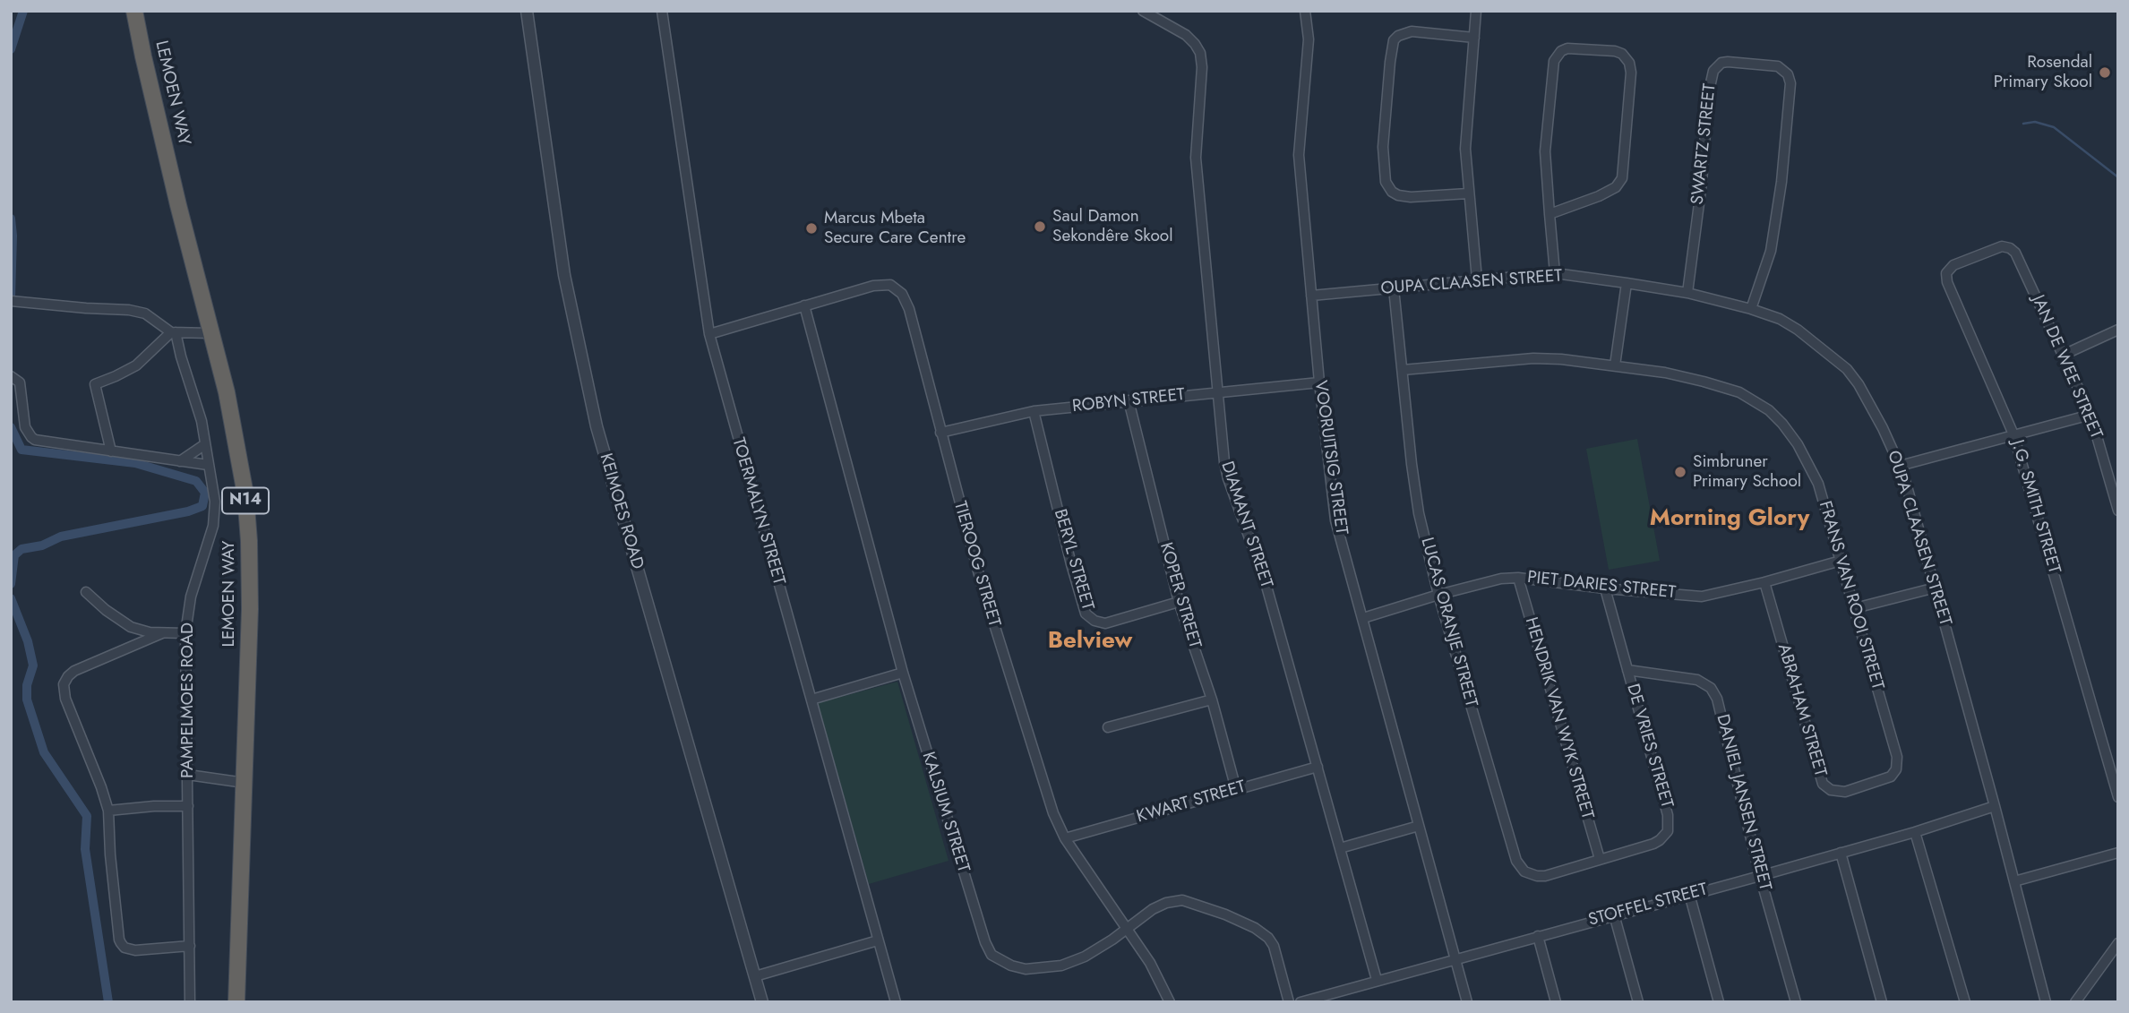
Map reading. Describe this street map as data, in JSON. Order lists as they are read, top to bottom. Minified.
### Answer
{"streets":{"highway":["LEMOEN WAY","N14"],"street":["SWARTZ STREET","OUPA CLAASEN STREET","JAN DE WEE STREET","ROBYN STREET","VOORUITSIG STREET","J.G. SMITH STREET","KEIMOES ROAD","TOERMALYN STREET","DIAMANT STREET","BERYL STREET","TIEROOG STREET","PIET DARIES STREET","KOPER STREET","FRANS VAN ROOI STREET","LUCAS ORANJE STREET","PAMPELMOES ROAD","ABRAHAM STREET","HENDRIK VAN WYK STREET","DE VRIES STREET","KWART STREET","DANIEL JANSEN STREET","KALSIUM STREET","STOFFEL STREET"]},"crossings":[["SWARTZ STREET","OUPA CLAASEN STREET"],["OUPA CLAASEN STREET","VOORUITSIG STREET"],["OUPA CLAASEN STREET","LUCAS ORANJE STREET"],["OUPA CLAASEN STREET","STOFFEL STREET"],["JAN DE WEE STREET","J.G. SMITH STREET"],["ROBYN STREET","VOORUITSIG STREET"],["ROBYN STREET","DIAMANT STREET"],["ROBYN STREET","BERYL STREET"],["ROBYN STREET","TIEROOG STREET"],["ROBYN STREET","KOPER STREET"],["VOORUITSIG STREET","PIET DARIES STREET"],["VOORUITSIG STREET","STOFFEL STREET"],["TOERMALYN STREET","TIEROOG STREET"],["DIAMANT STREET","KWART STREET"],["DIAMANT STREET","STOFFEL STREET"],["BERYL STREET","KOPER STREET"],["TIEROOG STREET","KWART STREET"],["TIEROOG STREET","KALSIUM STREET"],["PIET DARIES STREET","FRANS VAN ROOI STREET"],["PIET DARIES STREET","LUCAS ORANJE STREET"],["PIET DARIES STREET","ABRAHAM STREET"],["PIET DARIES STREET","HENDRIK VAN WYK STREET"],["PIET DARIES STREET","DE VRIES STREET"],["KOPER STREET","KWART STREET"],["FRANS VAN ROOI STREET","LUCAS ORANJE STREET"],["FRANS VAN ROOI STREET","ABRAHAM STREET"],["LUCAS ORANJE STREET","HENDRIK VAN WYK STREET"],["LUCAS ORANJE STREET","DE VRIES STREET"],["HENDRIK VAN WYK STREET","DE VRIES STREET"],["DE VRIES STREET","DANIEL JANSEN STREET"],["DANIEL JANSEN STREET","STOFFEL STREET"]],"districts":["Morning Glory","Belview"],"places":["Rosendal Primary Skool","Saul Damon Sekondêre Skool","Marcus Mbeta Secure Care Centre","Simbruner Primary School"]}
